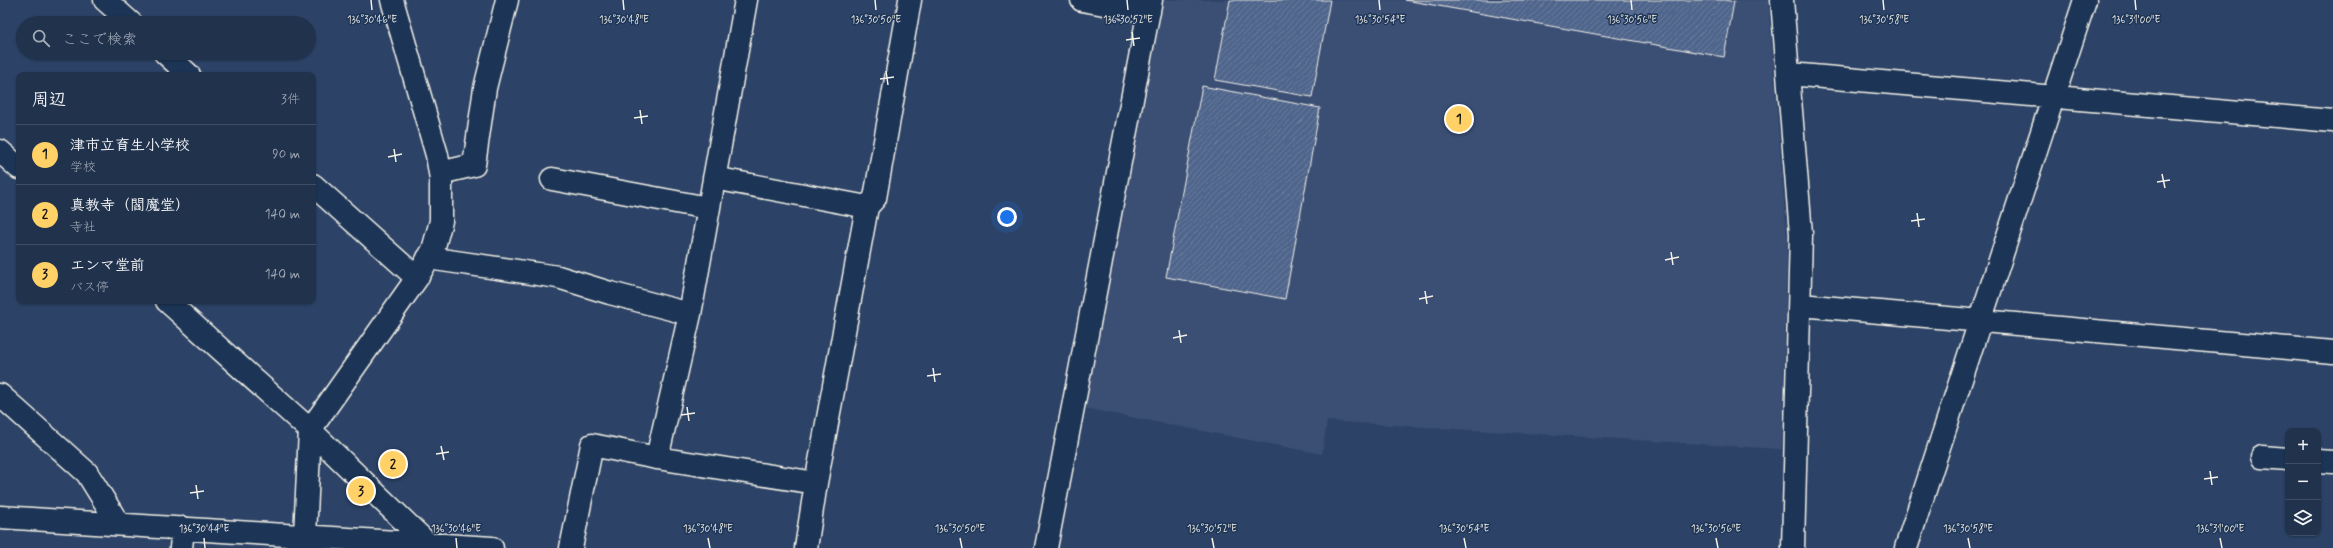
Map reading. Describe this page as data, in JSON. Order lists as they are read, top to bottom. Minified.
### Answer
{"page":{"search":"ここで検索","heading":["周辺","3件"],"pins":["1","2","3"],"list":[{"mark":"1","name":"津市立育生小学校","note":"学校","value":"90 m"},{"mark":"2","name":"真教寺（閻魔堂）","note":"寺社","value":"140 m"},{"mark":"3","name":"エンマ堂前","note":"バス停","value":"140 m"}],"map_buttons":["+","−"]},"coordinates":["136°30'48\"E","136°30'50\"E","136°30'54\"E","136°31'00\"E","136°30'46\"E","136°30'52\"E","136°30'56\"E","136°30'58\"E","136°30'44\"E"]}
